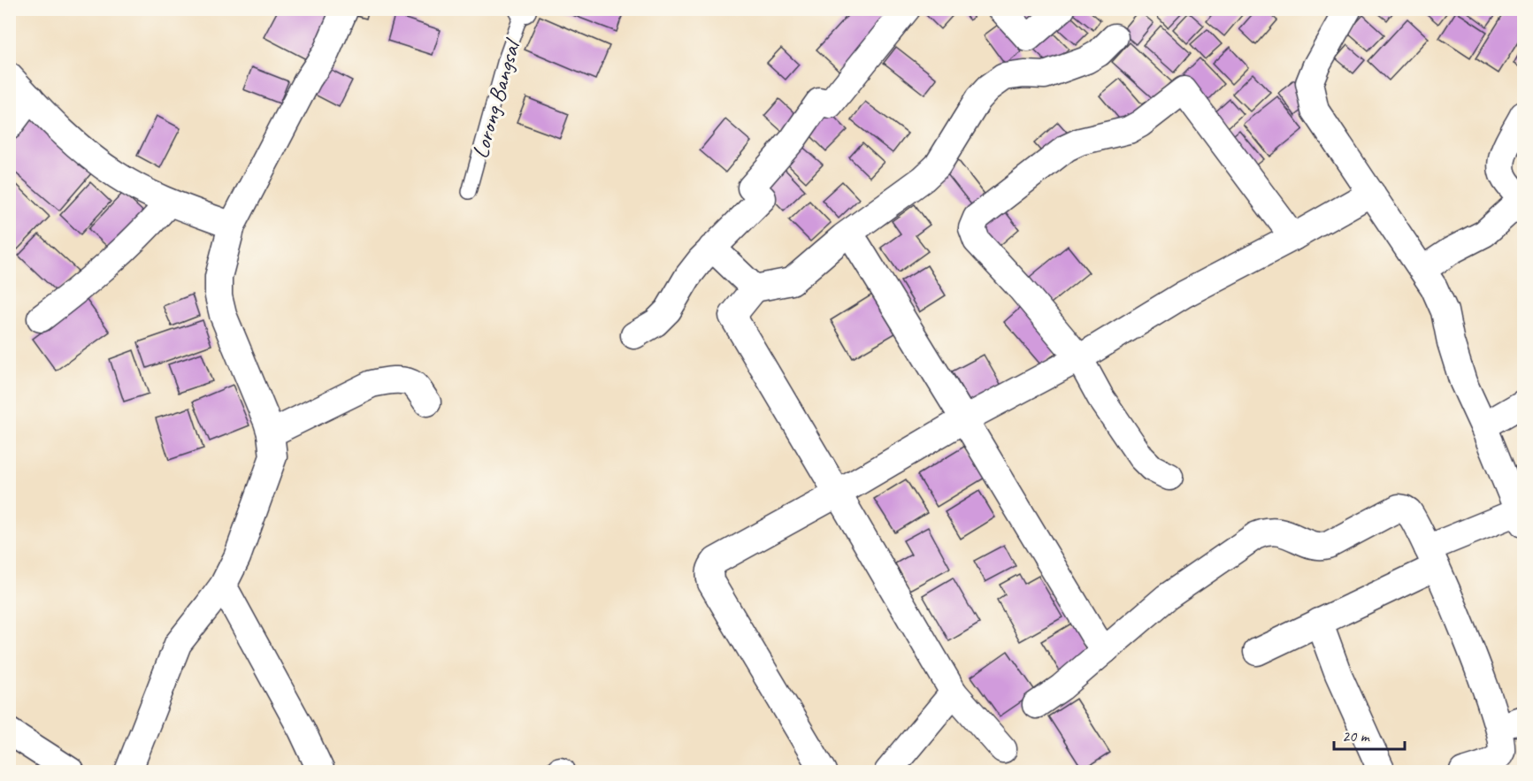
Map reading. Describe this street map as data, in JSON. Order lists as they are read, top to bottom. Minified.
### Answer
{"streets":{"lane":["Lorong Bangsal"]},"scale_bar":"20 m"}
